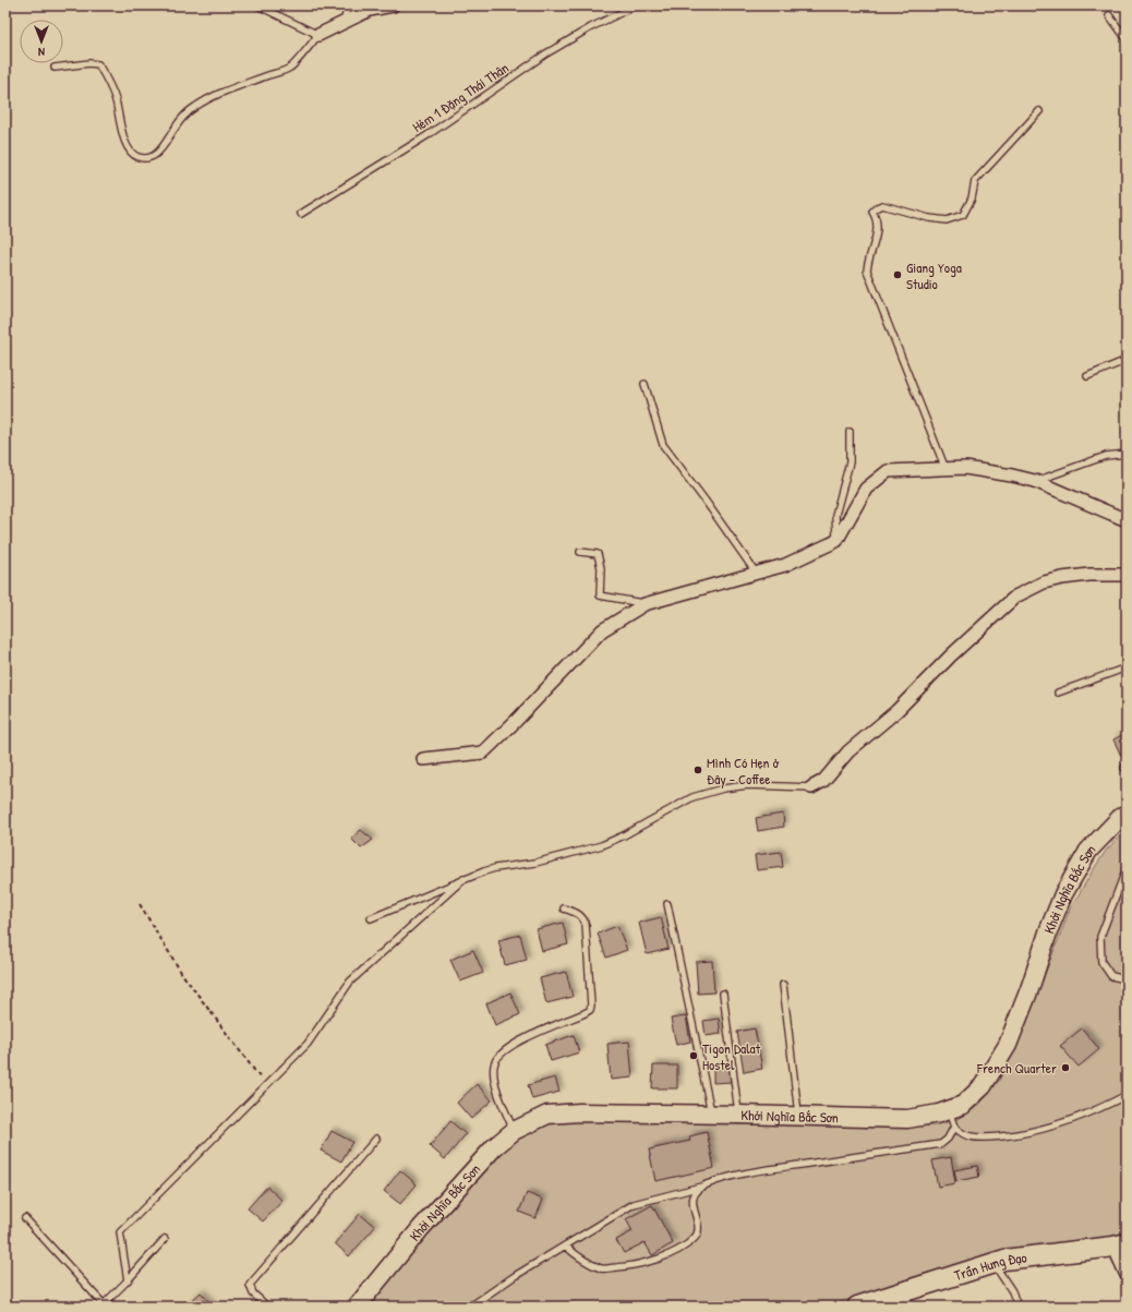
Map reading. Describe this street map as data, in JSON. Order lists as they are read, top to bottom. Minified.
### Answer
{"streets":{"main road":["Trần Hưng Đạo"],"street":["Khởi Nghĩa Bắc Sơn"],"lane":["Hẻm 1 Đặng Thái Thân"]},"places":["Giang Yoga Studio","Mình Có Hẹn ở Đây - Coffee","Tigon Dalat Hostel","French Quarter"],"north":"bottom"}
